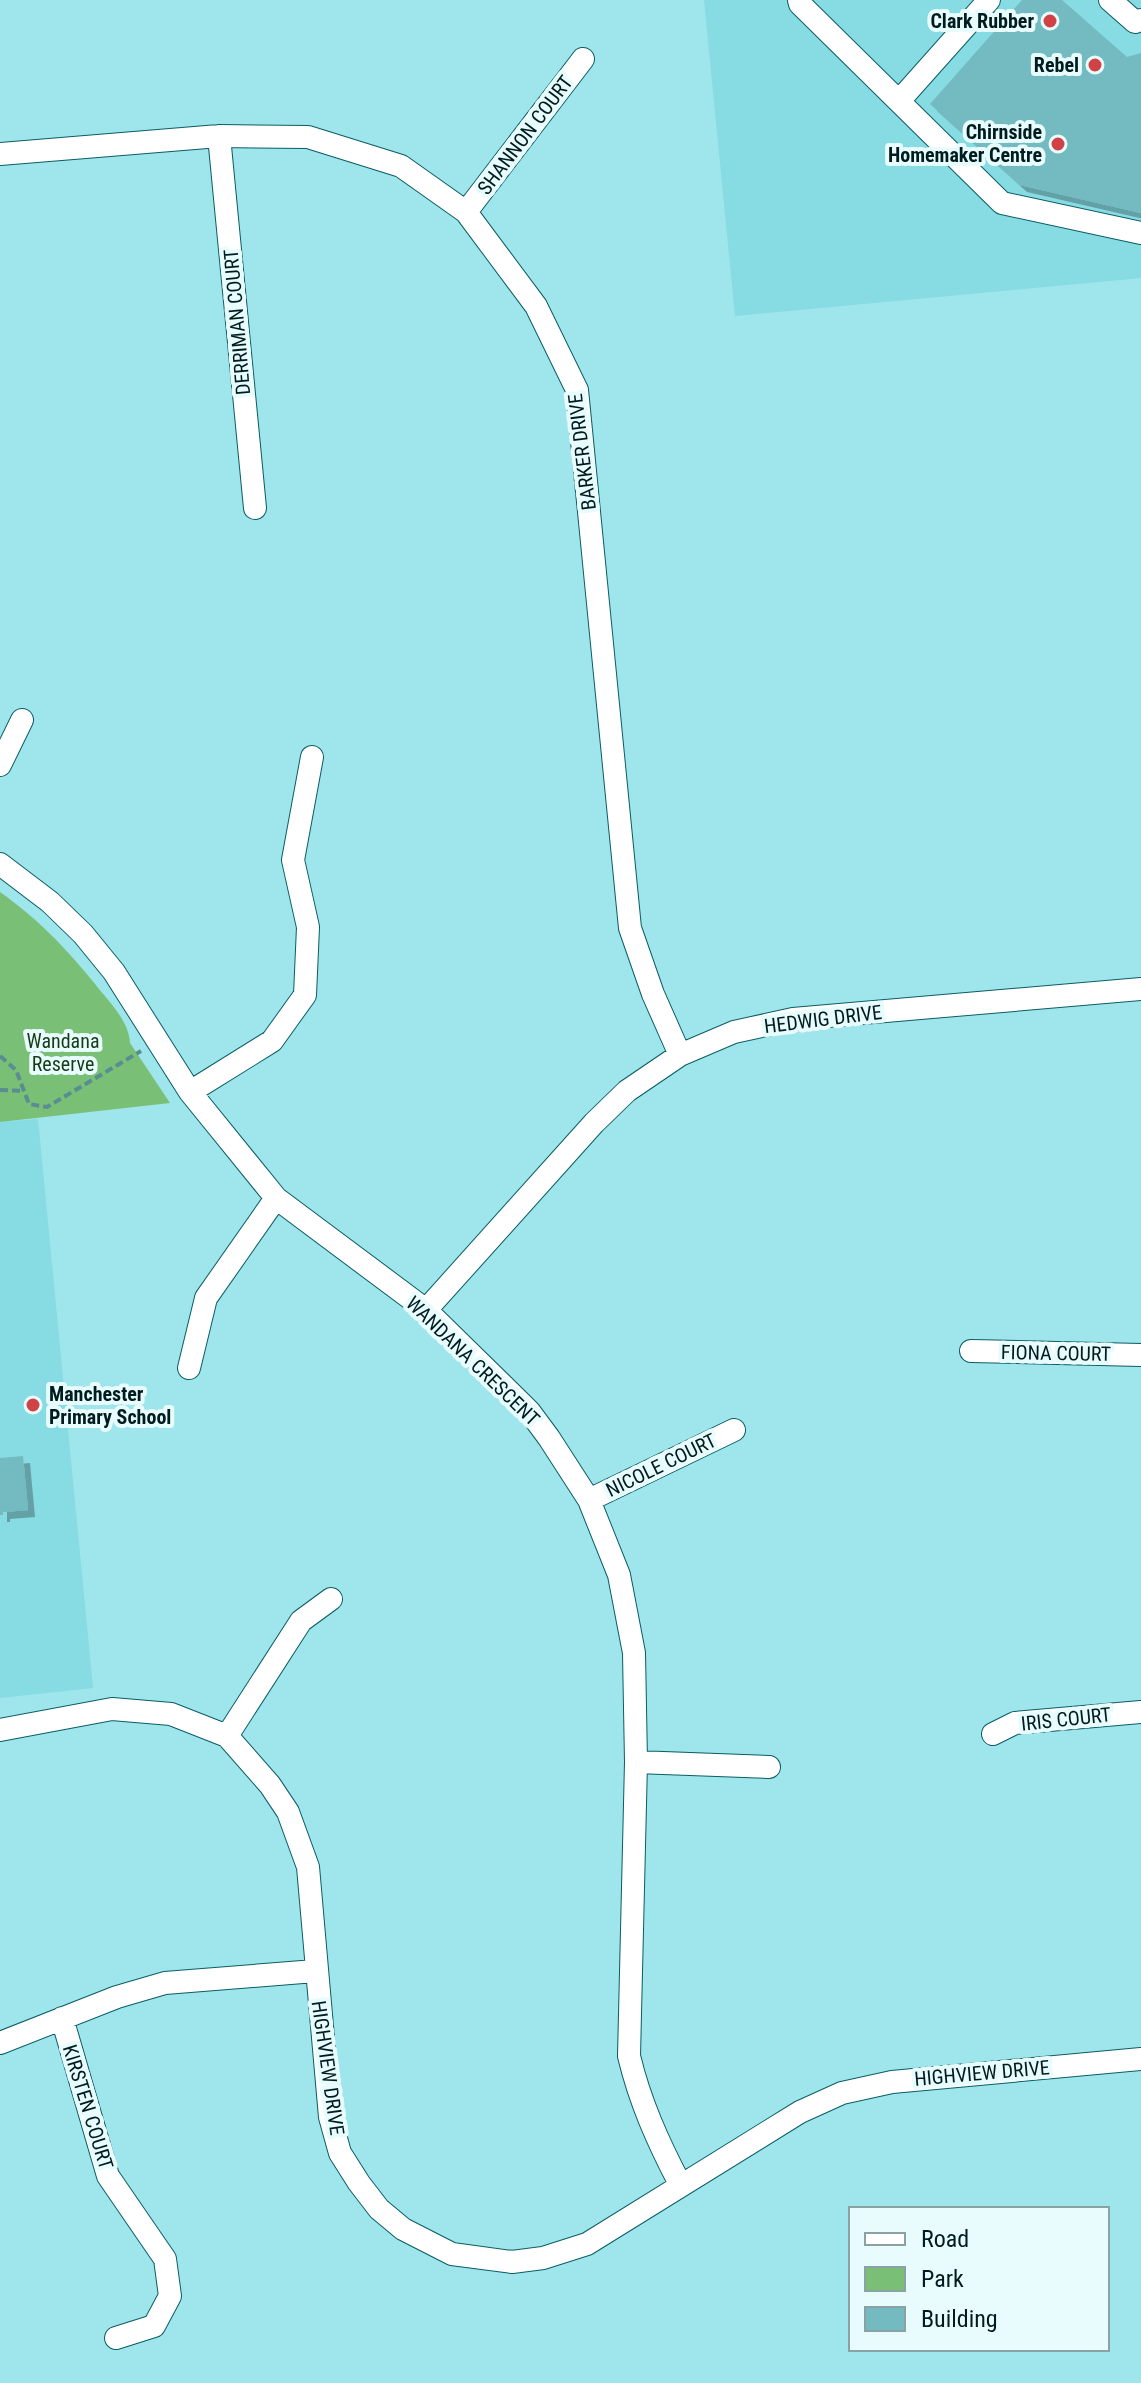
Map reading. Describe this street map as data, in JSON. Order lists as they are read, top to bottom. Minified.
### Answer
{"streets":{"street":["SHANNON COURT","DERRIMAN COURT","BARKER DRIVE","HEDWIG DRIVE","FIONA COURT","WANDANA CRESCENT","NICOLE COURT","IRIS COURT","HIGHVIEW DRIVE","KIRSTEN COURT"]},"crossings":[["SHANNON COURT","BARKER DRIVE"],["DERRIMAN COURT","BARKER DRIVE"],["BARKER DRIVE","HEDWIG DRIVE"],["HEDWIG DRIVE","WANDANA CRESCENT"],["WANDANA CRESCENT","NICOLE COURT"],["WANDANA CRESCENT","HIGHVIEW DRIVE"]],"parks":["Wandana Reserve"],"places":["Clark Rubber","Rebel","Chirnside Homemaker Centre","Manchester Primary School"],"legend":["Road","Park","Building"]}
